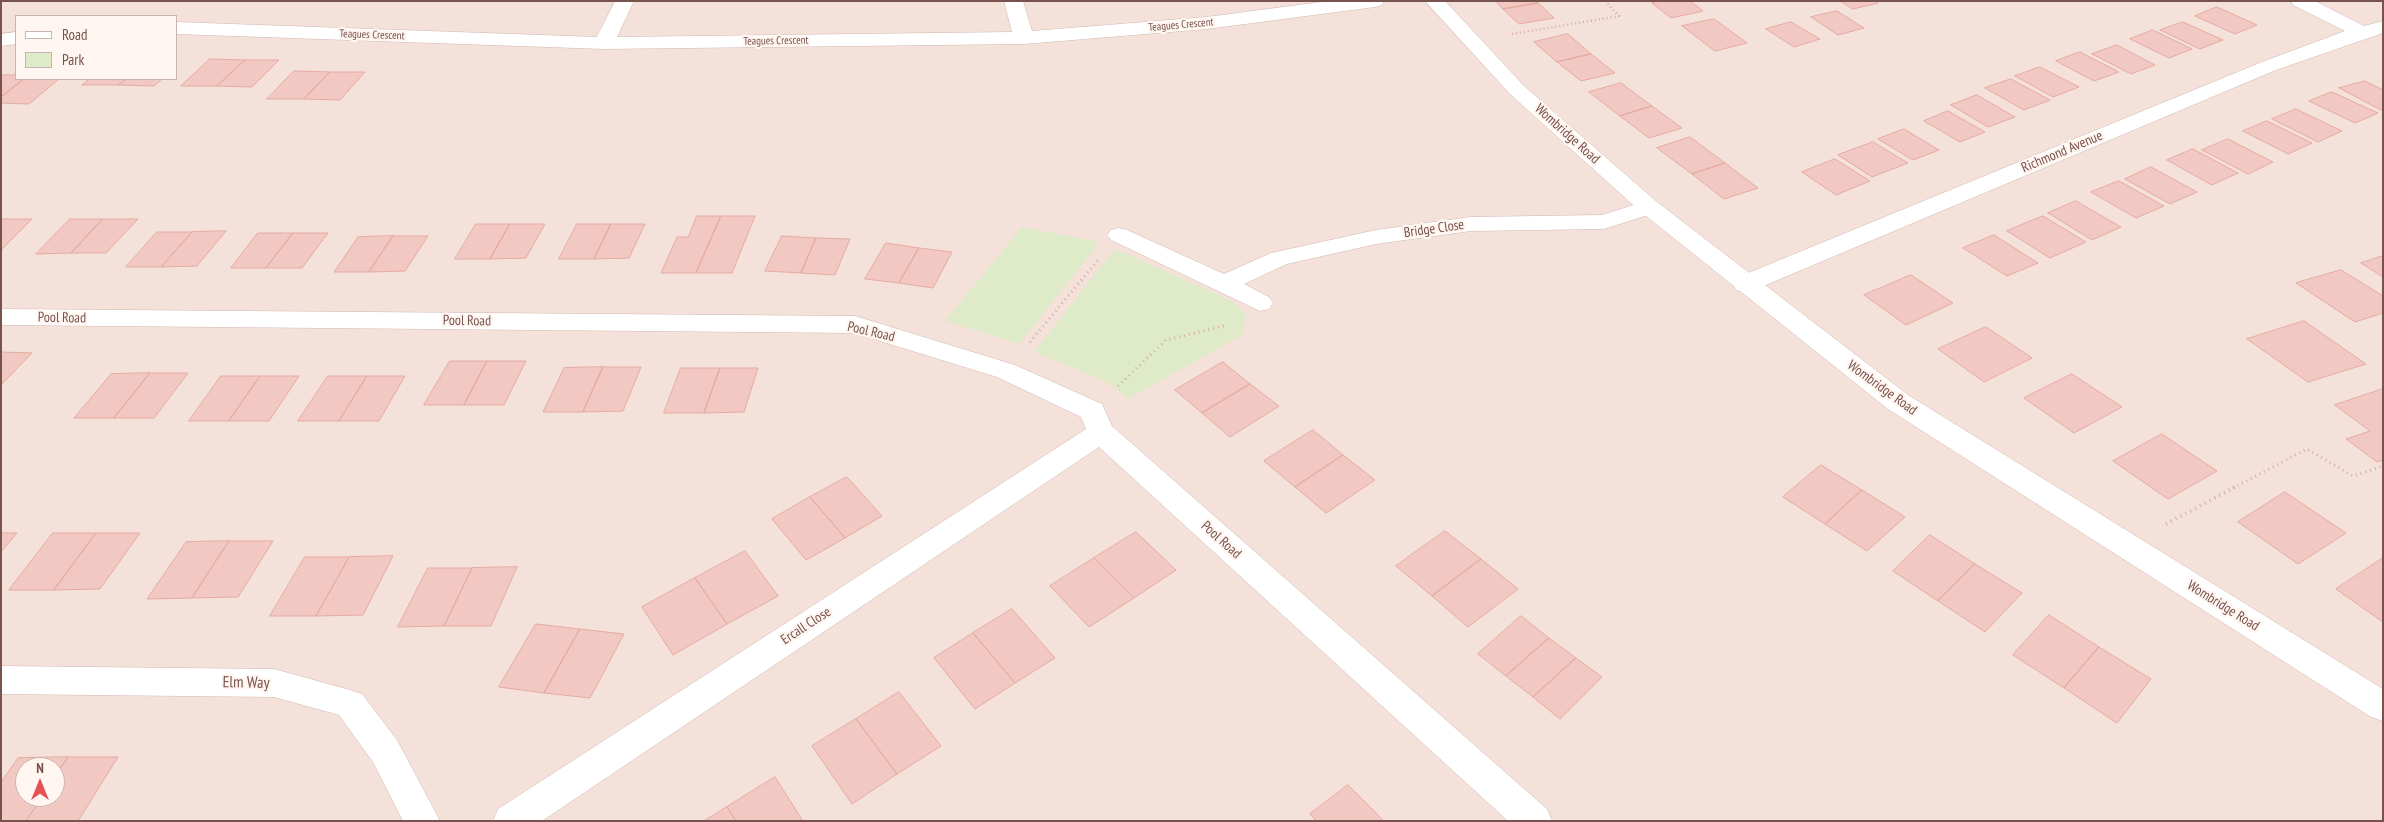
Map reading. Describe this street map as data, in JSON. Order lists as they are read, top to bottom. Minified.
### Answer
{"streets":{"street":["Teagues Crescent","Wombridge Road","Richmond Avenue","Bridge Close","Pool Road","Ercall Close","Elm Way"]},"crossings":[["Wombridge Road","Richmond Avenue"],["Wombridge Road","Bridge Close"],["Pool Road","Ercall Close"]],"legend":["Road","Park"],"north":"top"}
